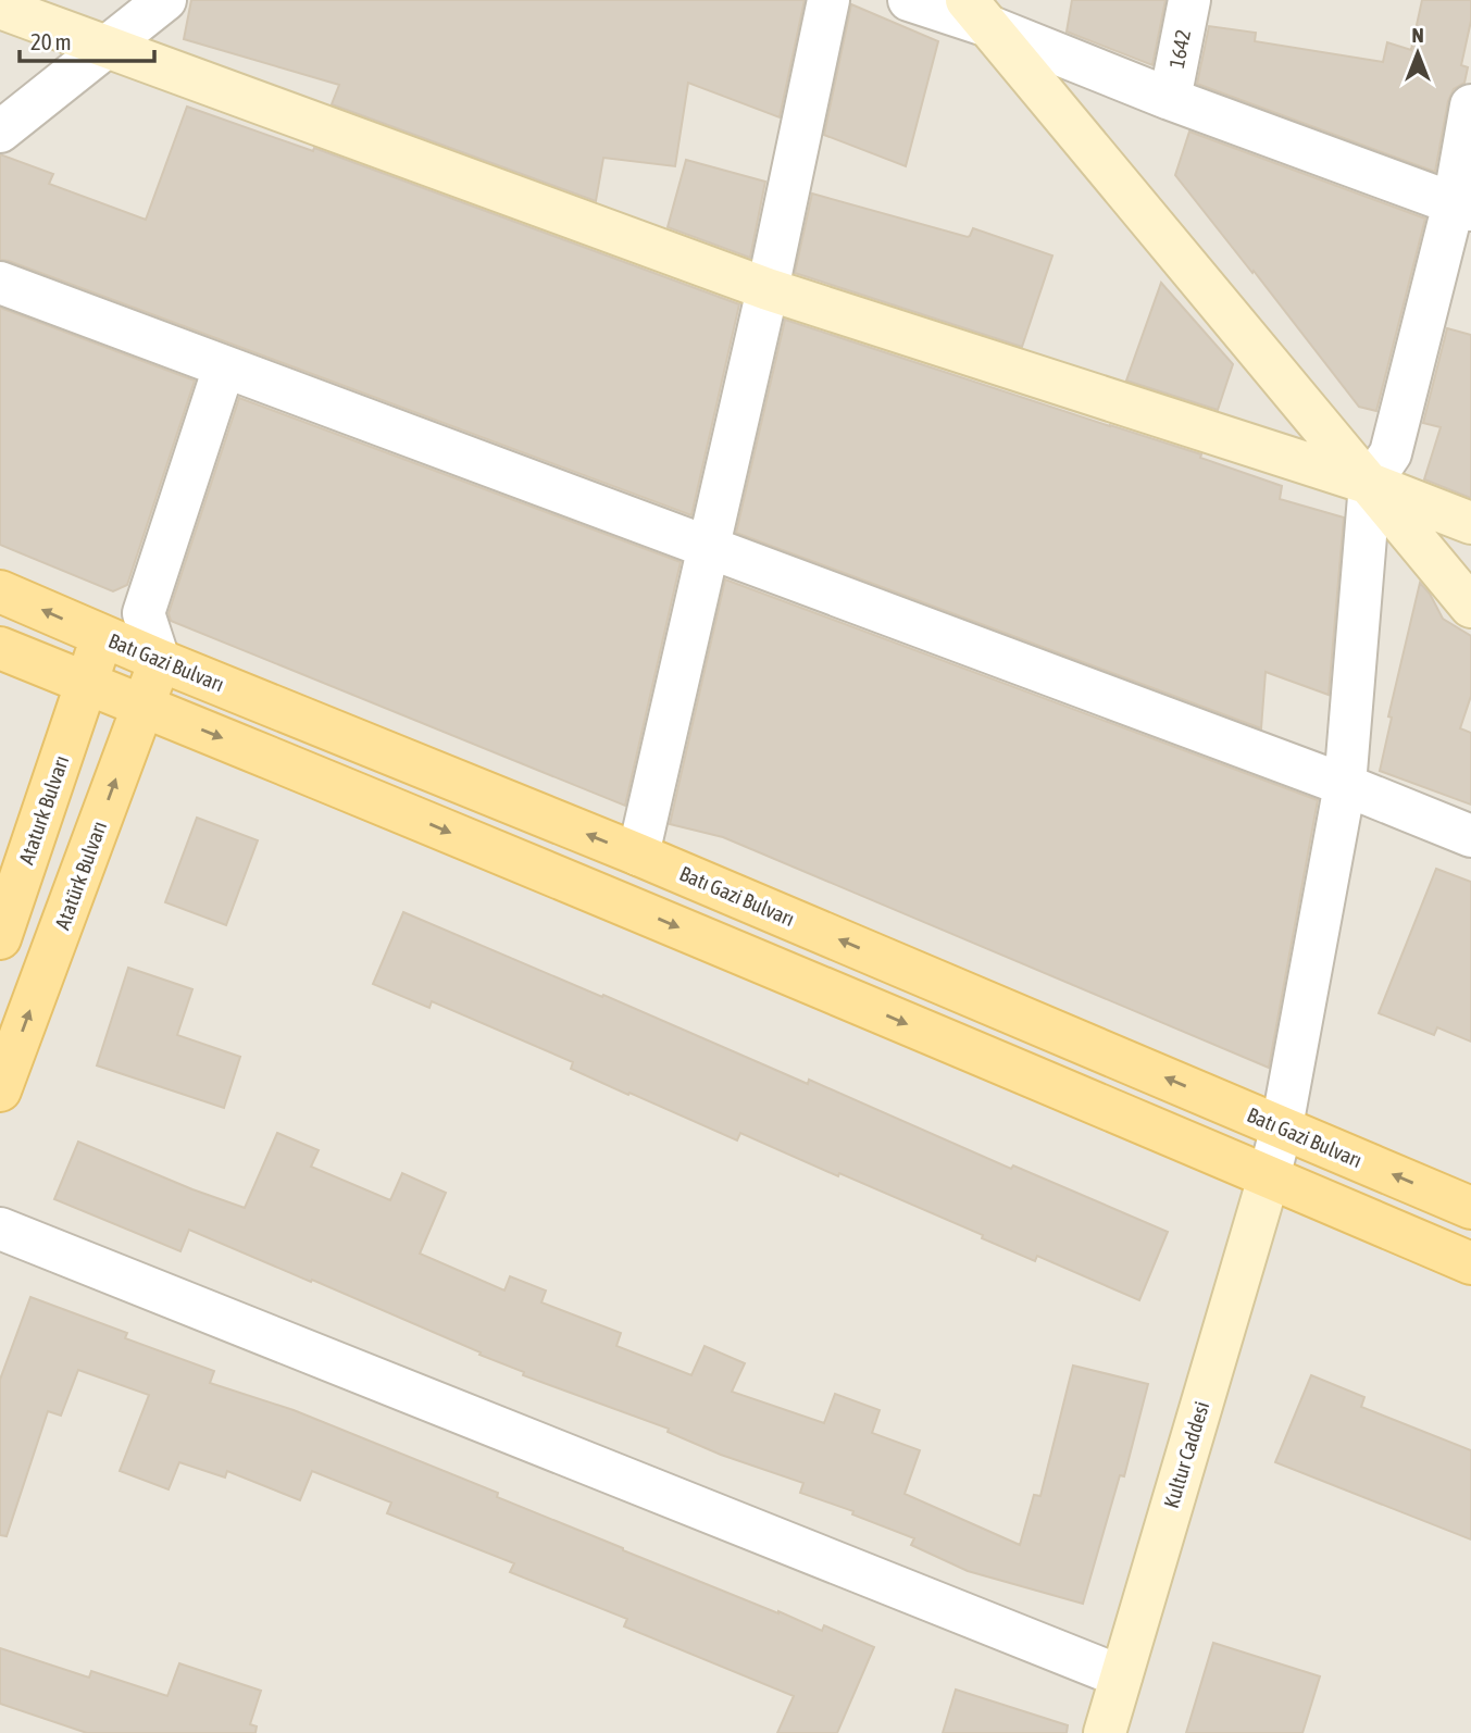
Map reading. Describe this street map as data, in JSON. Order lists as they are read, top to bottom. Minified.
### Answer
{"streets":{"main road":["Batı Gazi Bulvarı","Ataturk Bulvarı","Atatürk Bulvarı"],"street":["1642","Kultur Caddesi"]},"crossings":[["Batı Gazi Bulvarı","Ataturk Bulvarı"],["Batı Gazi Bulvarı","Atatürk Bulvarı"]],"one_way":["Atatürk Bulvarı"],"scale_bar":"20 m","north":"top"}
